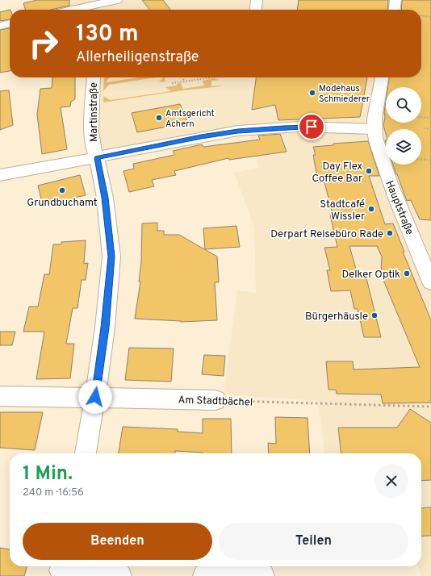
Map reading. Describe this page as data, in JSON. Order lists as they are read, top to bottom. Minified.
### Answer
{"streets":{"street":["Martinstraße","Hauptstraße","Am Stadtbächel"]},"crossings":[["Martinstraße","Am Stadtbächel"]],"places":["Modehaus Schmiederer","Amtsgericht Achern","Day Flex Coffee Bar","Grundbuchamt","Stadtcafé Wissler","Derpart Reisebüro Rade","Delker Optik","Bürgerhäusle"],"page":{"turn":["130 m","Allerheiligenstraße"],"heading":["1 Min.","240 m · 16:56"],"buttons":["Beenden","Teilen"]}}
